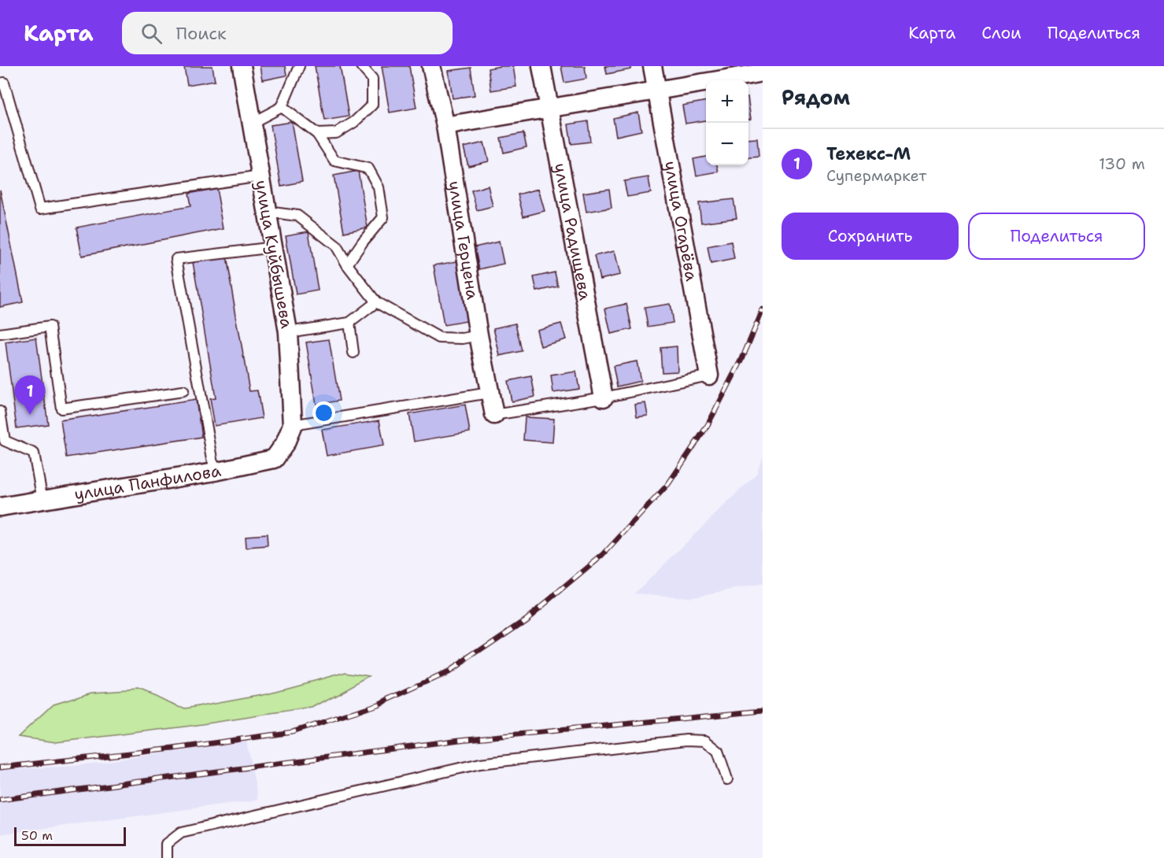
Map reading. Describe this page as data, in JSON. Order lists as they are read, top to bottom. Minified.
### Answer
{"streets":{"street":["улица Огарёва","улица Радищева","улица Герцена","улица Куйбышева","улица Панфилова"]},"crossings":[["улица Куйбышева","улица Панфилова"]],"scale_bar":"50 m","page":{"header":"Карта","search":"Поиск","nav":["Карта","Слои","Поделиться"],"heading":"Рядом","map_buttons":["+","−"],"list":[{"mark":"1","name":"Техекс-М","note":"Супермаркет","value":"130 m"}],"buttons":["Сохранить","Поделиться"],"pins":"1","scale":"50 m"}}
